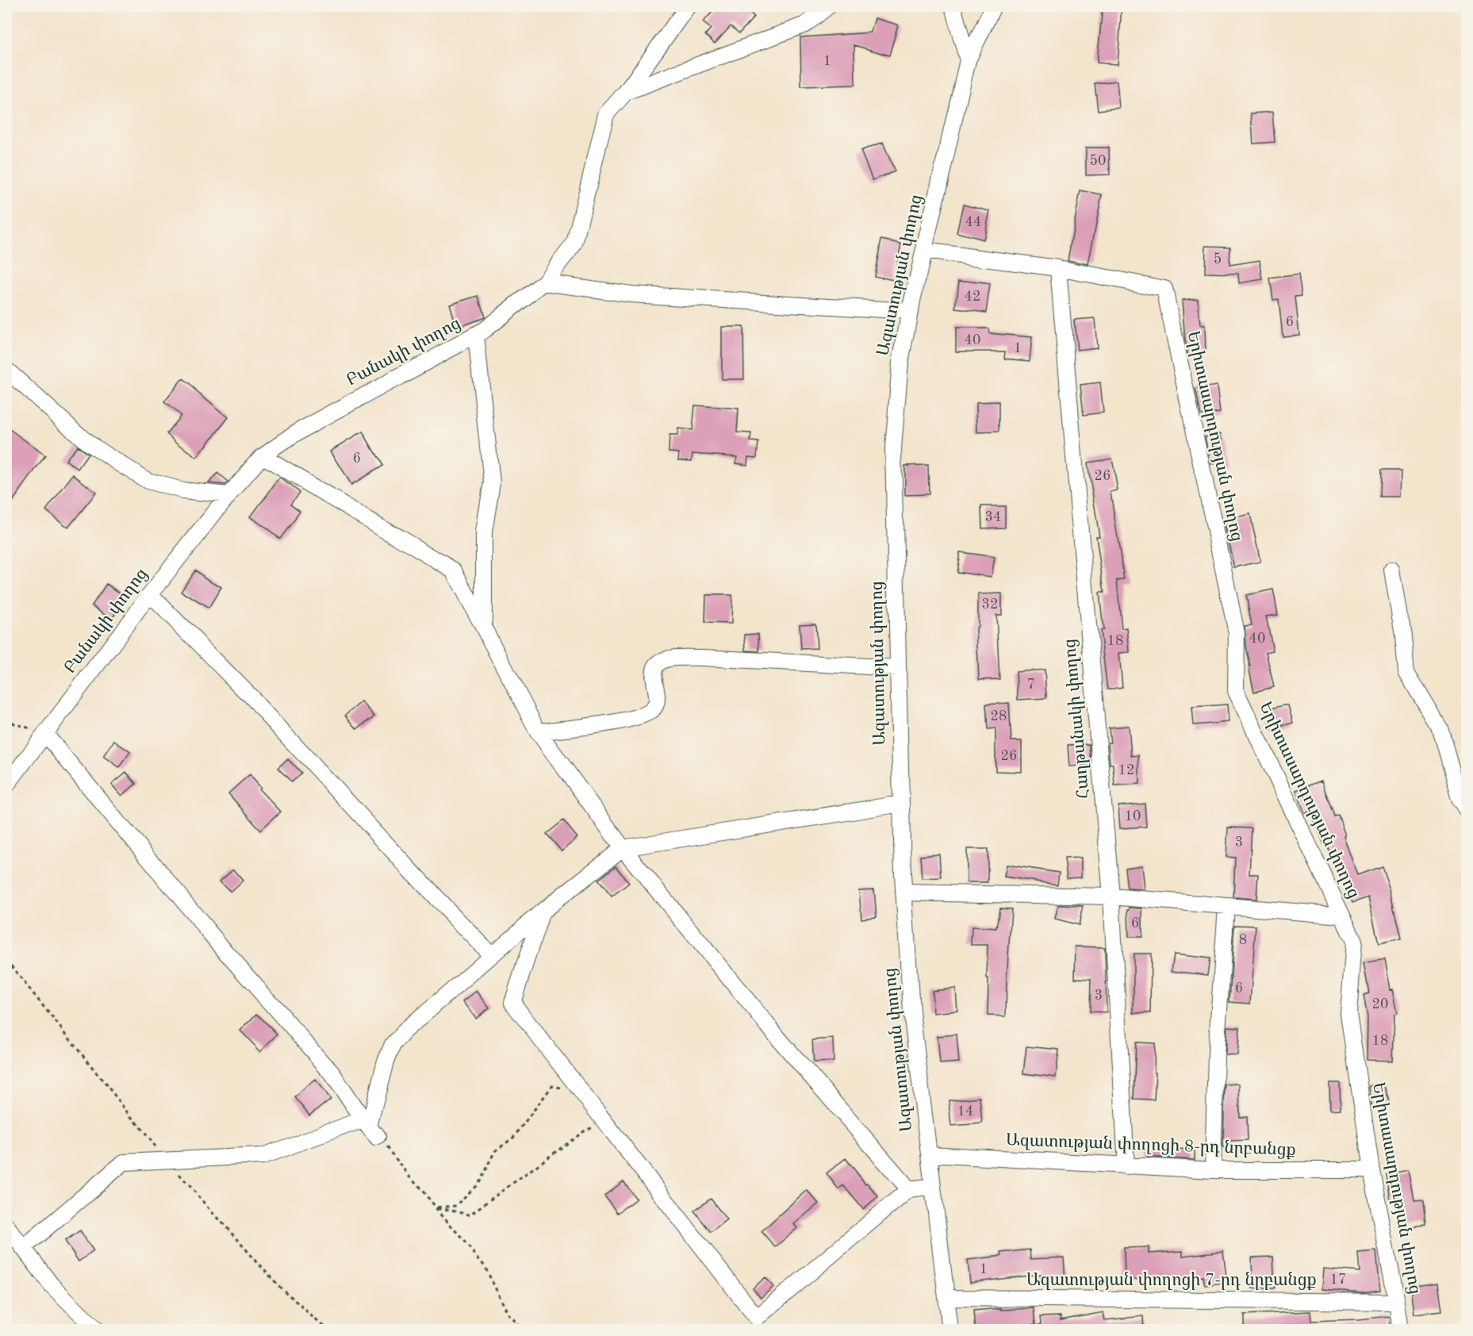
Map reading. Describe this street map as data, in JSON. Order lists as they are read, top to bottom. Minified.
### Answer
{"streets":{"street":["Ազատության փողոց","Բանակի փողոց","Երիտասարդության փողոց","Հաղթանակի փողոց","Ազատության փողոցի 8-րդ նրբանցք","Ազատության փողոցի 7-րդ նրբանցք"]},"crossings":[["Ազատության փողոց","Ազատության փողոցի 8-րդ նրբանցք"],["Ազատության փողոց","Ազատության փողոցի 7-րդ նրբանցք"],["Երիտասարդության փողոց","Հաղթանակի փողոց"],["Երիտասարդության փողոց","Ազատության փողոցի 8-րդ նրբանցք"],["Երիտասարդության փողոց","Ազատության փողոցի 7-րդ նրբանցք"],["Հաղթանակի փողոց","Ազատության փողոցի 8-րդ նրբանցք"]],"house_numbers":["1","50","44","5","42","6","40","1","6","26","34","32","40","18","7","28","26","12","10","3","6","8","6","3","20","18","14","1","17"]}
